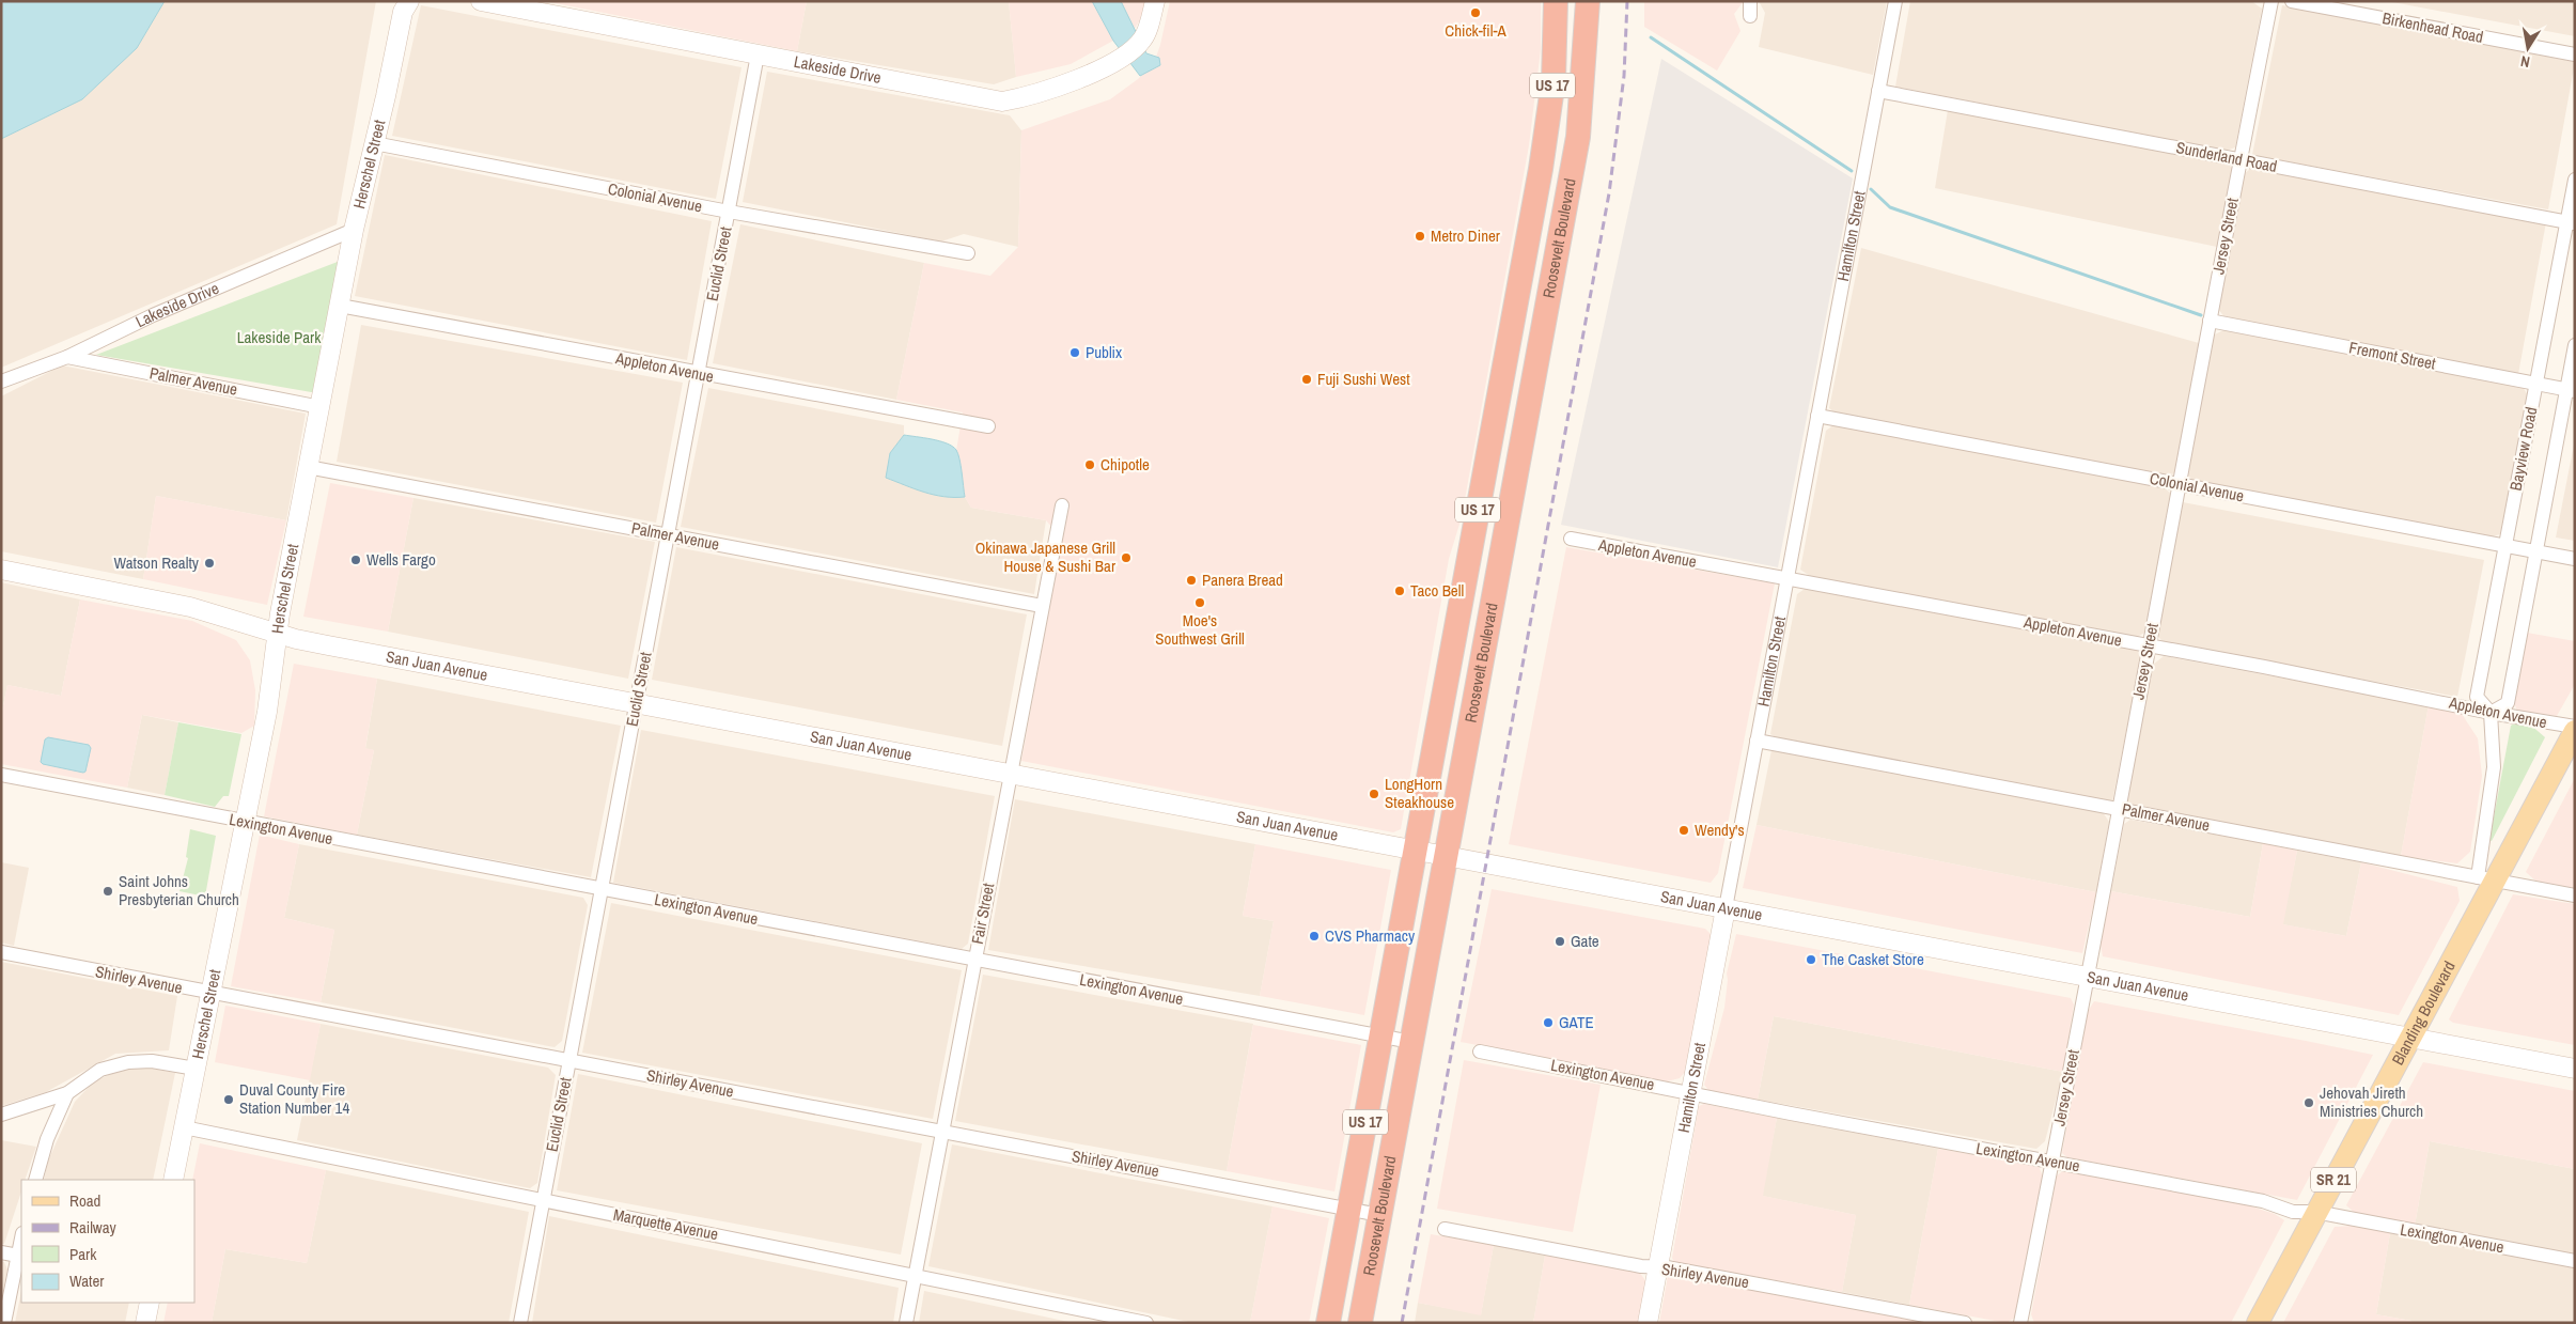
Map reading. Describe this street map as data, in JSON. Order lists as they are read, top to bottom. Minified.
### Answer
{"streets":{"highway":["US 17","Roosevelt Boulevard"],"main road":["Lakeside Drive","Herschel Street","Hamilton Street","San Juan Avenue","Blanding Boulevard","SR 21"],"street":["Birkenhead Road","Sunderland Road","Colonial Avenue","Jersey Street","Euclid Street","Fremont Street","Appleton Avenue","Palmer Avenue","Bayview Road","Lexington Avenue","Fair Street","Shirley Avenue","Marquette Avenue"]},"crossings":[["Lakeside Drive","Herschel Street"],["Lakeside Drive","Euclid Street"],["Lakeside Drive","Palmer Avenue"],["Sunderland Road","Hamilton Street"],["Sunderland Road","Jersey Street"],["Sunderland Road","Bayview Road"],["Herschel Street","Colonial Avenue"],["Herschel Street","Appleton Avenue"],["Herschel Street","Palmer Avenue"],["Herschel Street","San Juan Avenue"],["Herschel Street","Lexington Avenue"],["Herschel Street","Shirley Avenue"],["Herschel Street","Marquette Avenue"],["Colonial Avenue","Hamilton Street"],["Colonial Avenue","Jersey Street"],["Colonial Avenue","Euclid Street"],["Colonial Avenue","Bayview Road"],["Hamilton Street","Appleton Avenue"],["Hamilton Street","Palmer Avenue"],["Hamilton Street","San Juan Avenue"],["Hamilton Street","Lexington Avenue"],["Hamilton Street","Shirley Avenue"],["Jersey Street","Fremont Street"],["Jersey Street","Appleton Avenue"],["Jersey Street","Palmer Avenue"],["Jersey Street","San Juan Avenue"],["Jersey Street","Lexington Avenue"],["Roosevelt Boulevard","San Juan Avenue"],["Roosevelt Boulevard","Lexington Avenue"],["Roosevelt Boulevard","Shirley Avenue"],["Euclid Street","Appleton Avenue"],["Euclid Street","Palmer Avenue"],["Euclid Street","San Juan Avenue"],["Euclid Street","Lexington Avenue"],["Euclid Street","Shirley Avenue"],["Euclid Street","Marquette Avenue"],["Fremont Street","Bayview Road"],["Appleton Avenue","Bayview Road"],["Palmer Avenue","Bayview Road"],["Palmer Avenue","Fair Street"],["Palmer Avenue","Blanding Boulevard"],["Bayview Road","Blanding Boulevard"],["San Juan Avenue","Fair Street"],["San Juan Avenue","Blanding Boulevard"],["Lexington Avenue","Fair Street"],["Lexington Avenue","Blanding Boulevard"],["Fair Street","Shirley Avenue"],["Fair Street","Marquette Avenue"]],"parks":["Lakeside Park"],"places":["Chick-fil-A","Metro Diner","Publix","Fuji Sushi West","Chipotle","Okinawa Japanese Grill House & Sushi Bar","Wells Fargo","Watson Realty","Panera Bread","Taco Bell","Moe's Southwest Grill","LongHorn Steakhouse","Wendy's","Saint Johns Presbyterian Church","CVS Pharmacy","Gate","The Casket Store","GATE","Duval County Fire Station Number 14","Jehovah Jireth Ministries Church"],"legend":["Road","Railway","Park","Water"],"north":"bottom"}
